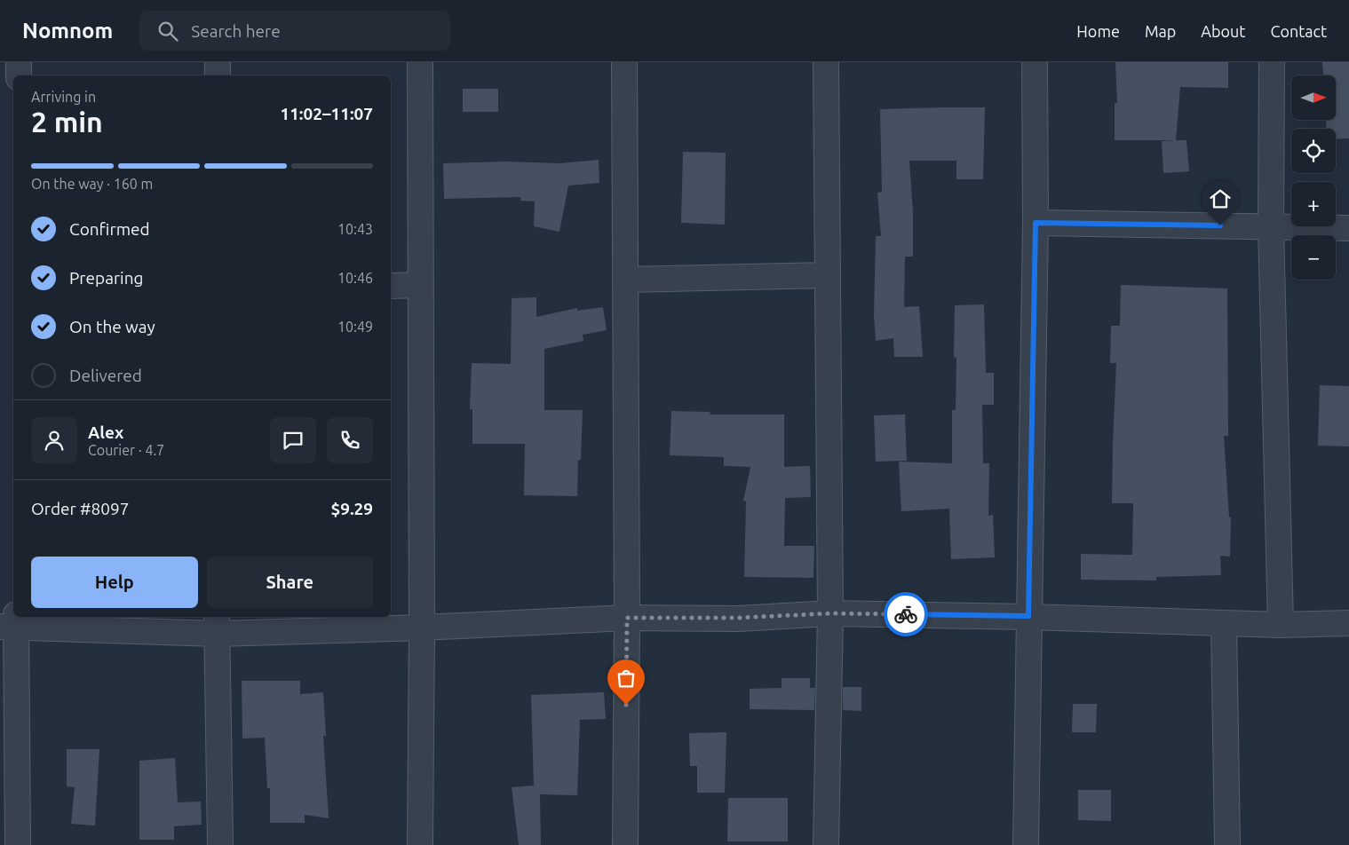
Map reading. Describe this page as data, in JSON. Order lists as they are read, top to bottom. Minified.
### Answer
{"north":"right","page":{"header":"Nomnom","search":"Search here","nav":["Home","Map","About","Contact"],"map_buttons":["+","−"],"heading":["2 min","Arriving in","11:02–11:07"],"panel":["Alex","Courier · 4.7","Order #8097","$9.29"],"bar":"On the way · 160 m","list":[["Confirmed","10:43"],["Preparing","10:46"],["On the way","10:49"],"Delivered"],"buttons":["Help","Share"]}}
